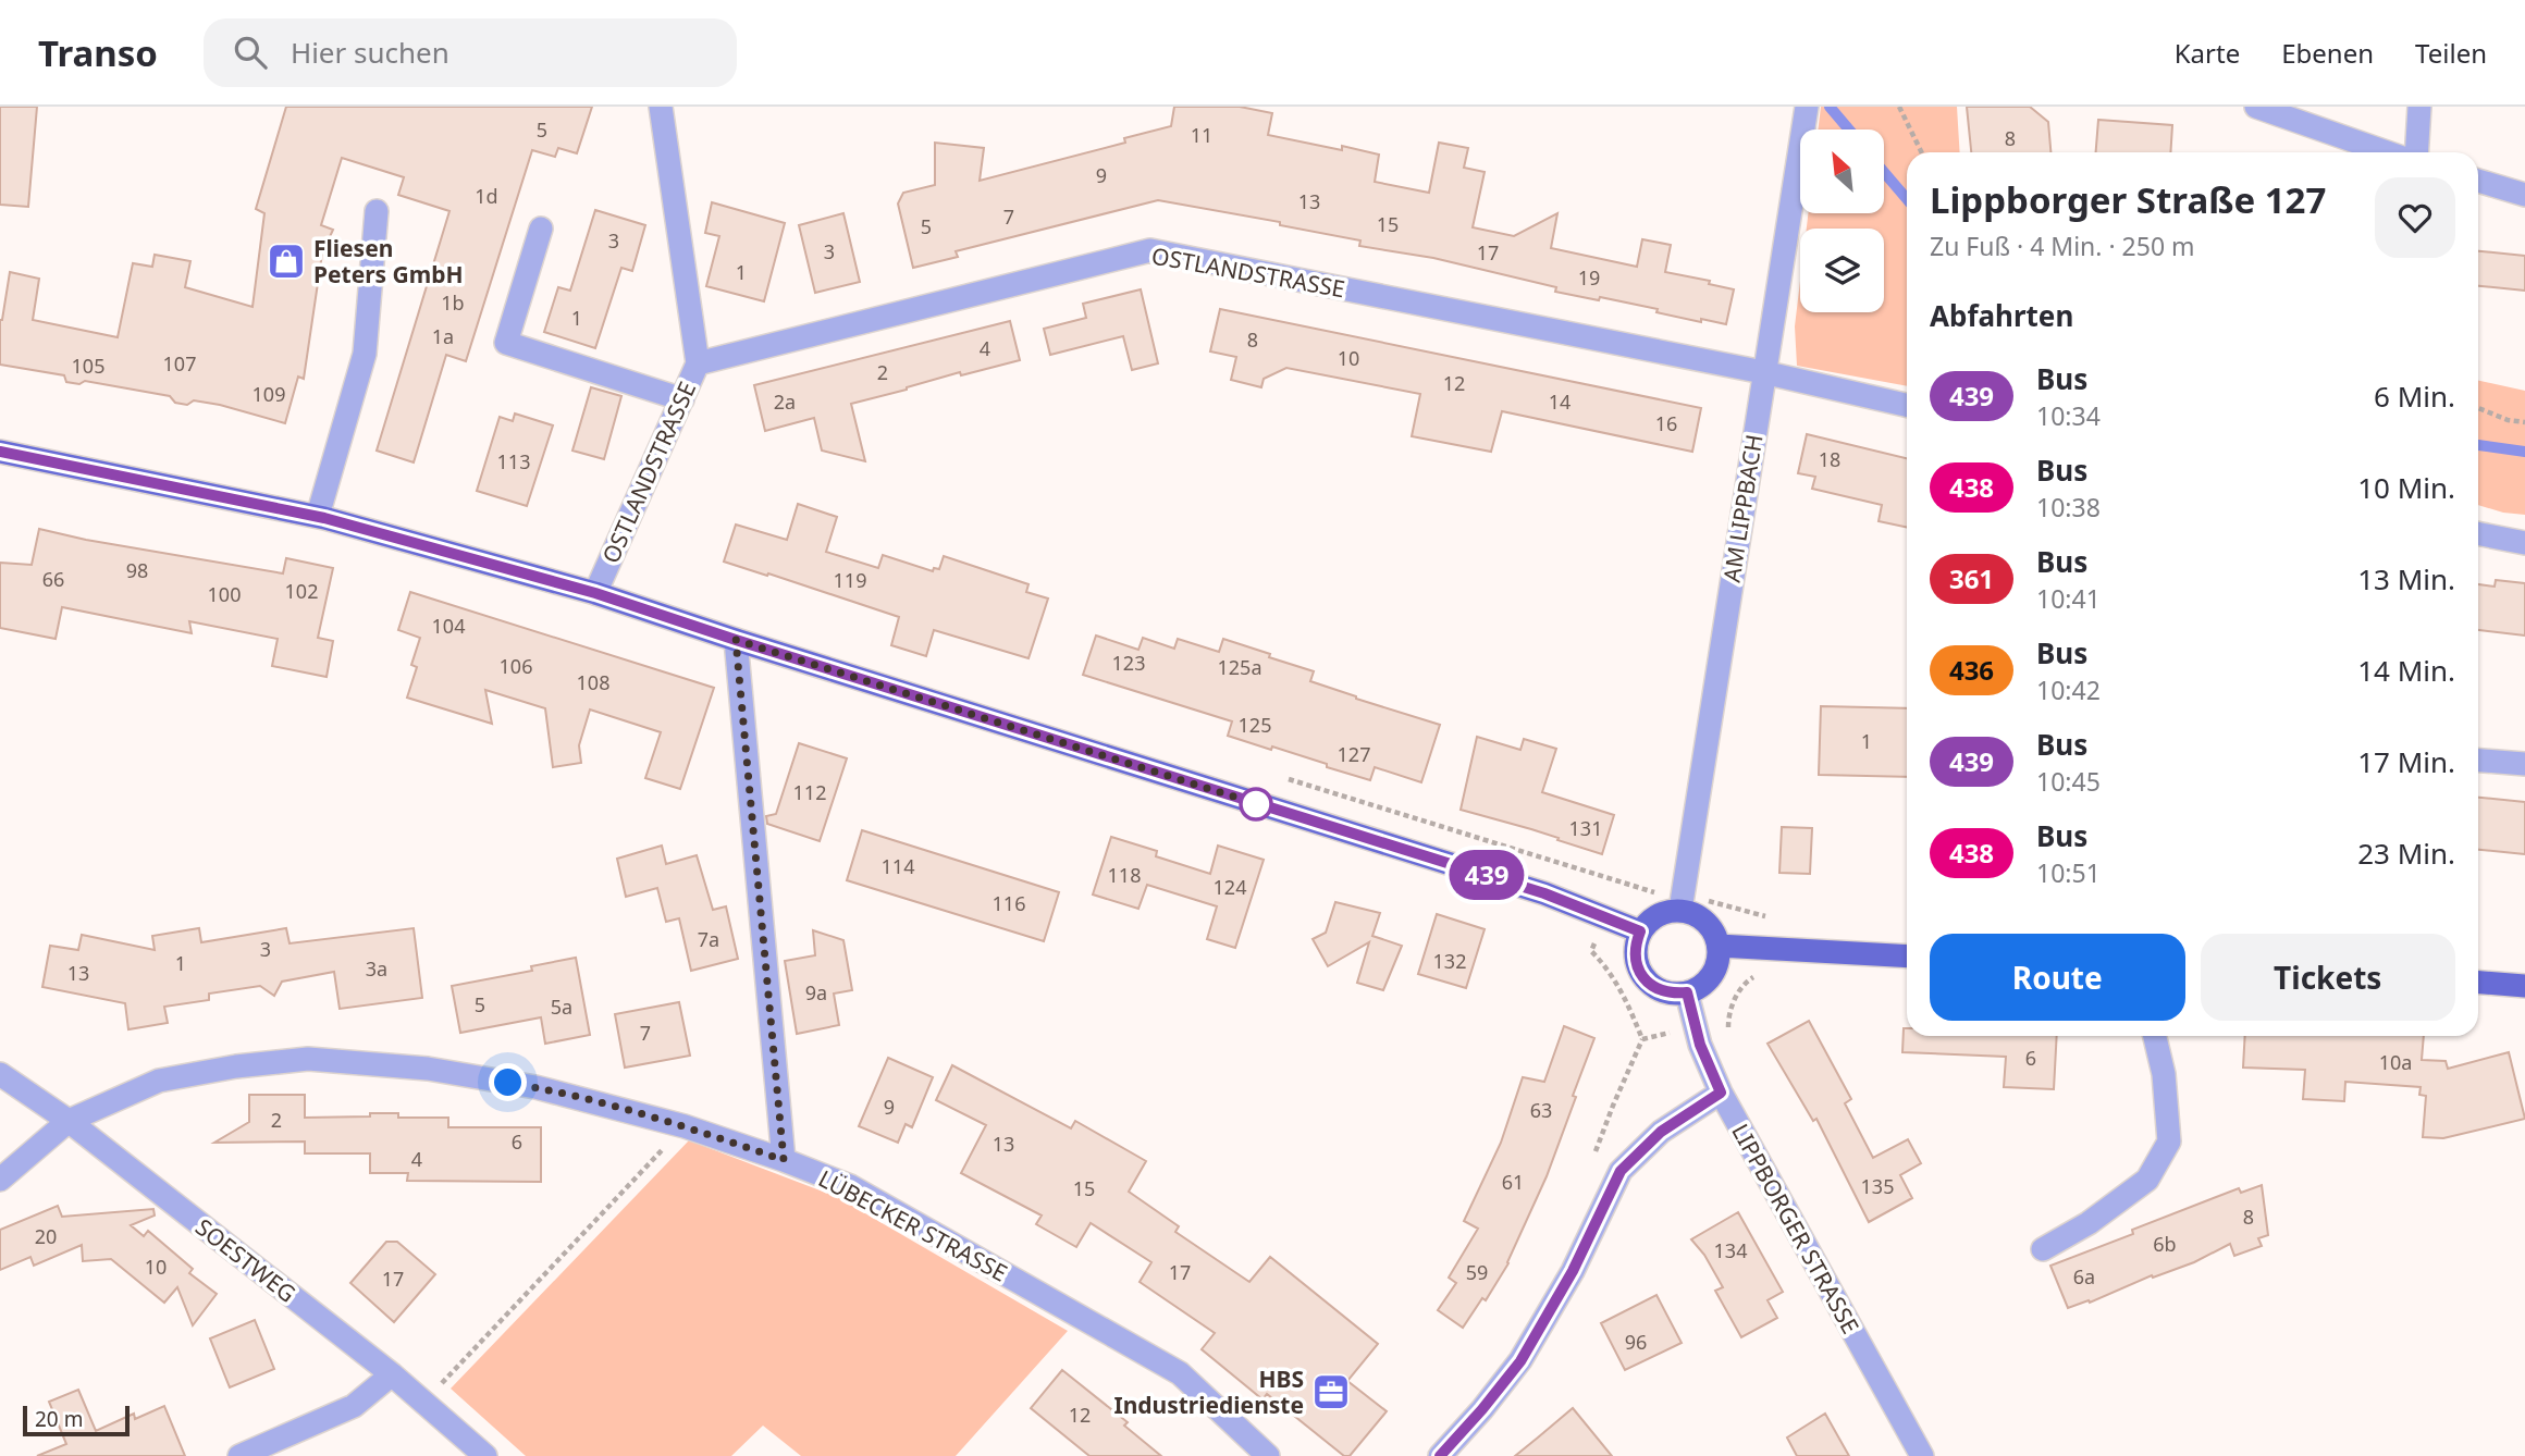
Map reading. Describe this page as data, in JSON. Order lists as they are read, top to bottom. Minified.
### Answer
{"streets":{"street":["OSTLANDSTRASSE","AM LIPPBACH","LÜBECKER STRASSE","LIPPBORGER STRASSE","SOESTWEG"]},"crossings":[["OSTLANDSTRASSE","AM LIPPBACH"],["AM LIPPBACH","LIPPBORGER STRASSE"],["LÜBECKER STRASSE","SOESTWEG"]],"places":{"shop":["Fliesen Peters GmbH"],"office":["HBS Industriedienste"]},"lines":["bus line 439"],"house_numbers":["5","11","8","9","1d","13","7","15","5","3","3","17","1","19","1b","1","1a","8","4","10","107","105","2","12","109","2a","14","16","18","113","98","66","119","102","100","104","123","106","125a","108","125","1","127","112","131","114","118","124","116","7a","3","132","1","3a","13","9a","5","5a","7","6","10a","9","63","2","6","13","4","61","135","15","8","20","6b","134","10","17","59","6a","17","96","12"],"scale_bar":"20 m","north":"top left","page":{"header":"Transo","search":"Hier suchen","nav":["Karte","Ebenen","Teilen"],"on_map":"439","heading":[["Lippborger Straße 127","Zu Fuß · 4 Min. · 250 m"],"Abfahrten"],"list":[{"mark":"439","name":"Bus","note":"10:34","value":"6 Min."},{"mark":"438","name":"Bus","note":"10:38","value":"10 Min."},{"mark":"361","name":"Bus","note":"10:41","value":"13 Min."},{"mark":"436","name":"Bus","note":"10:42","value":"14 Min."},{"mark":"439","name":"Bus","note":"10:45","value":"17 Min."},{"mark":"438","name":"Bus","note":"10:51","value":"23 Min."}],"buttons":["Route","Tickets"],"scale":"20 m"}}
